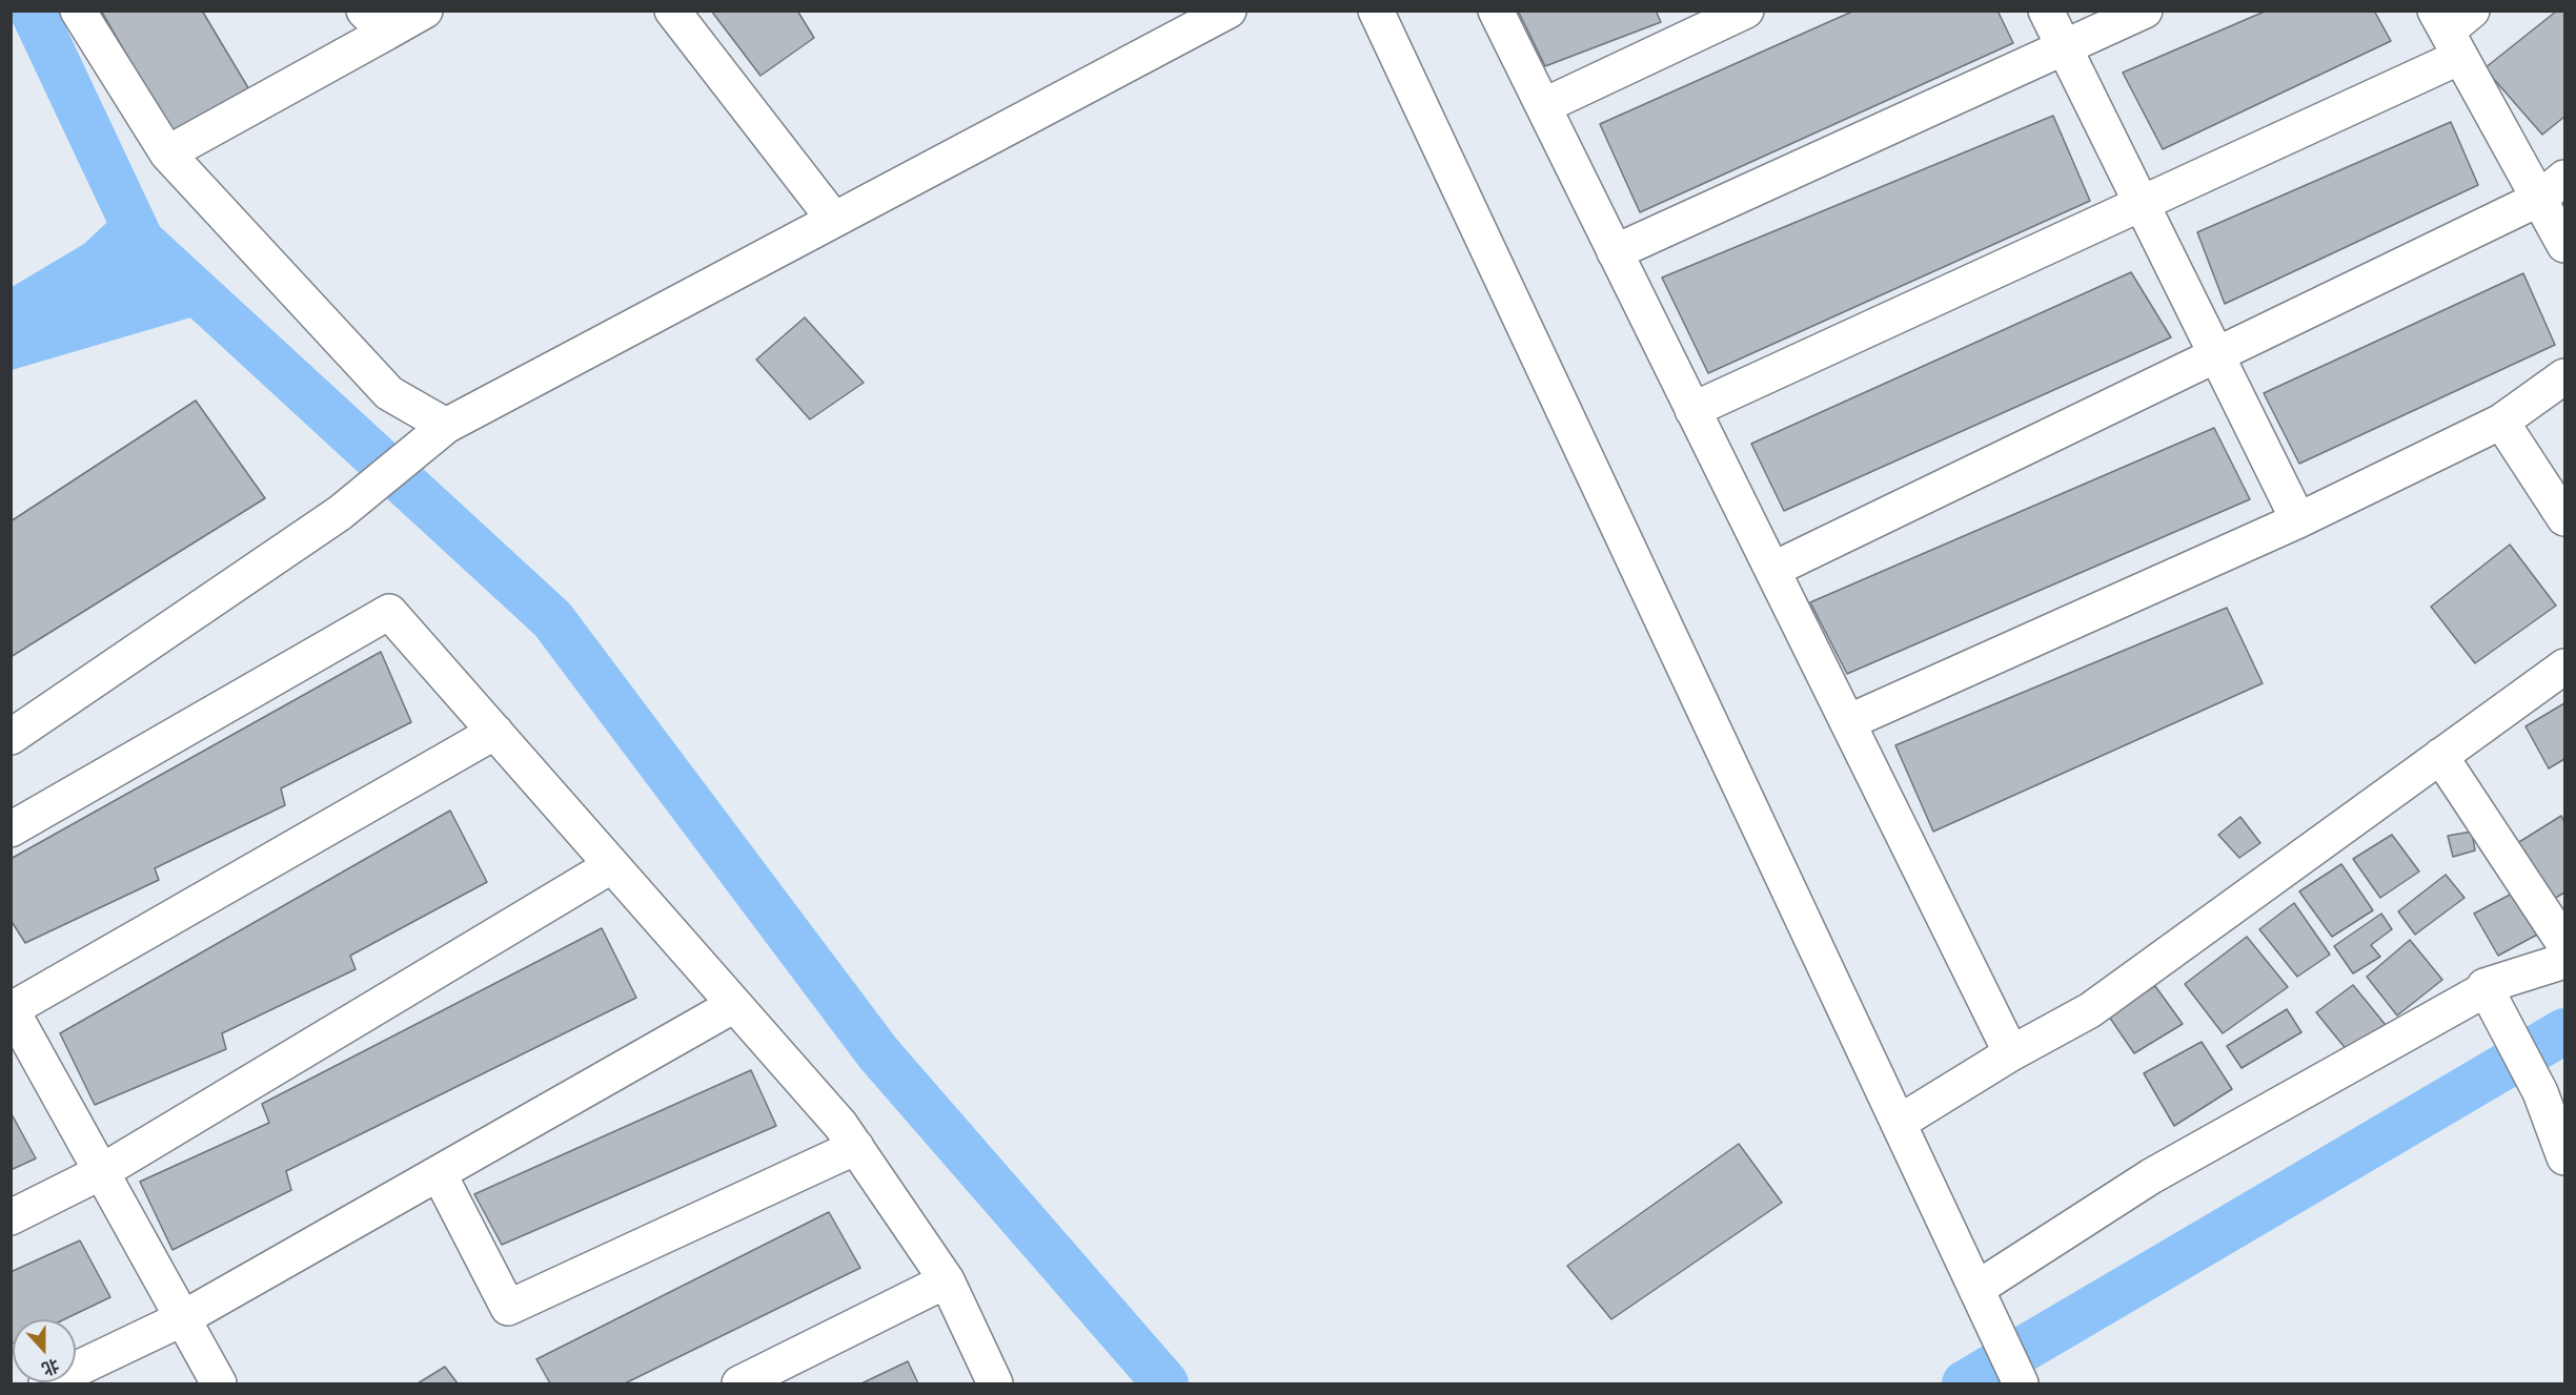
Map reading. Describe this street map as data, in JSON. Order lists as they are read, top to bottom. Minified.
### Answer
{"north":"bottom"}
